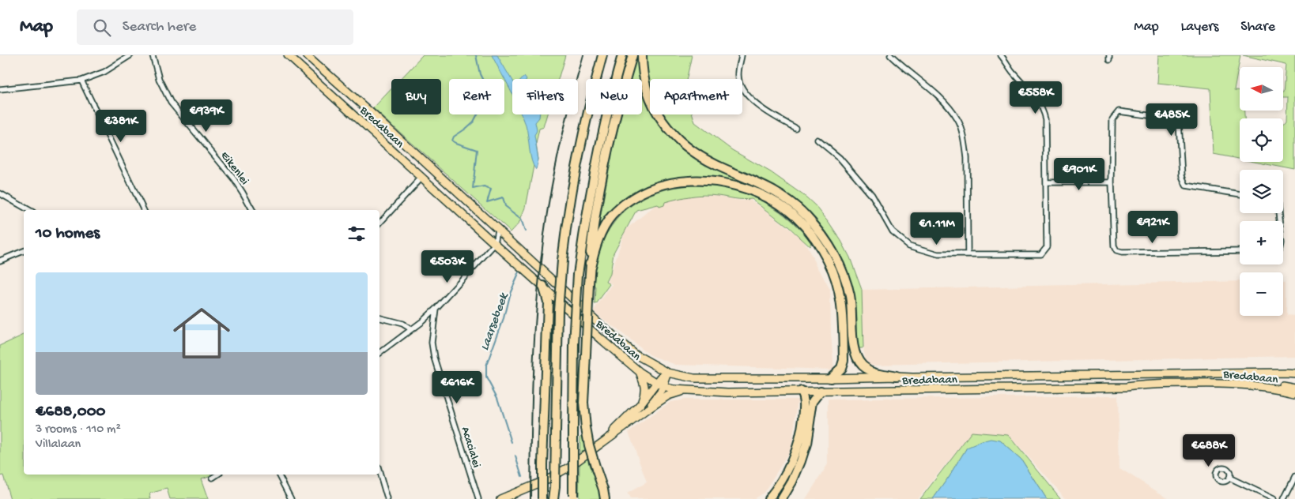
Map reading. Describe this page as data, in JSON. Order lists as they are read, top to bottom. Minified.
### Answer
{"streets":{"main road":["Bredabaan"],"street":["Eikenlei","Acacialei"]},"water":["Laarsebeek"],"north":"left","page":{"header":"Map","search":"Search here","nav":["Map","Layers","Share"],"map_buttons":["+","−"],"chip":["Buy","Rent","Filters","New","Apartment"],"price":["€558K","€939K","€485K","€381K","€901K","€921K","€1.11M","€503K","€616K","€688K"],"heading":"10 homes","list":[{"name":"€688,000","note":"3 rooms · 110 m² · Villalaan"}]}}
